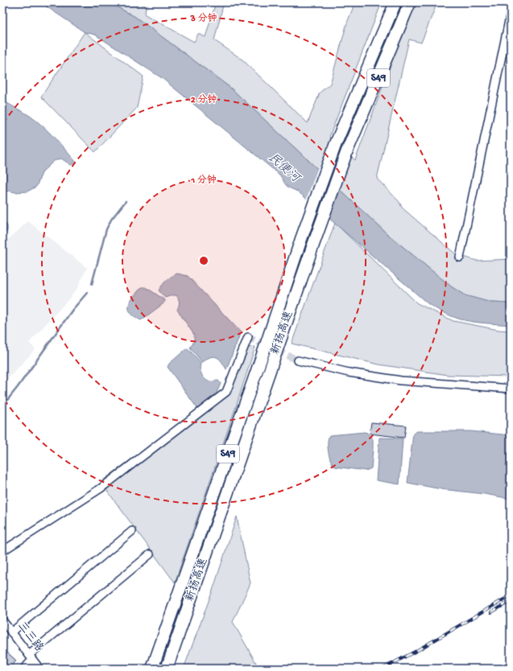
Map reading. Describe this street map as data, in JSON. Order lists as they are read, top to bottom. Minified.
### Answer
{"streets":{"highway":["S49","新扬高速"],"street":["三三路"]},"water":["民便河"],"rings":["3 分钟","2 分钟","1 分钟"]}
